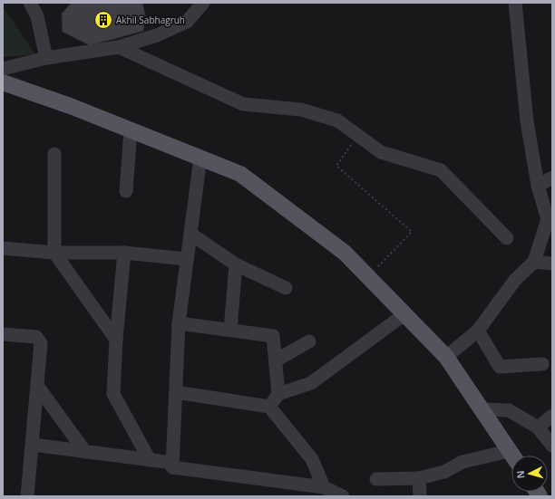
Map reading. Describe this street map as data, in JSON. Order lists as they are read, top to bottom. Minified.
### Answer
{"places":{"building":["Akhil Sabhagruh"]},"north":"left"}
